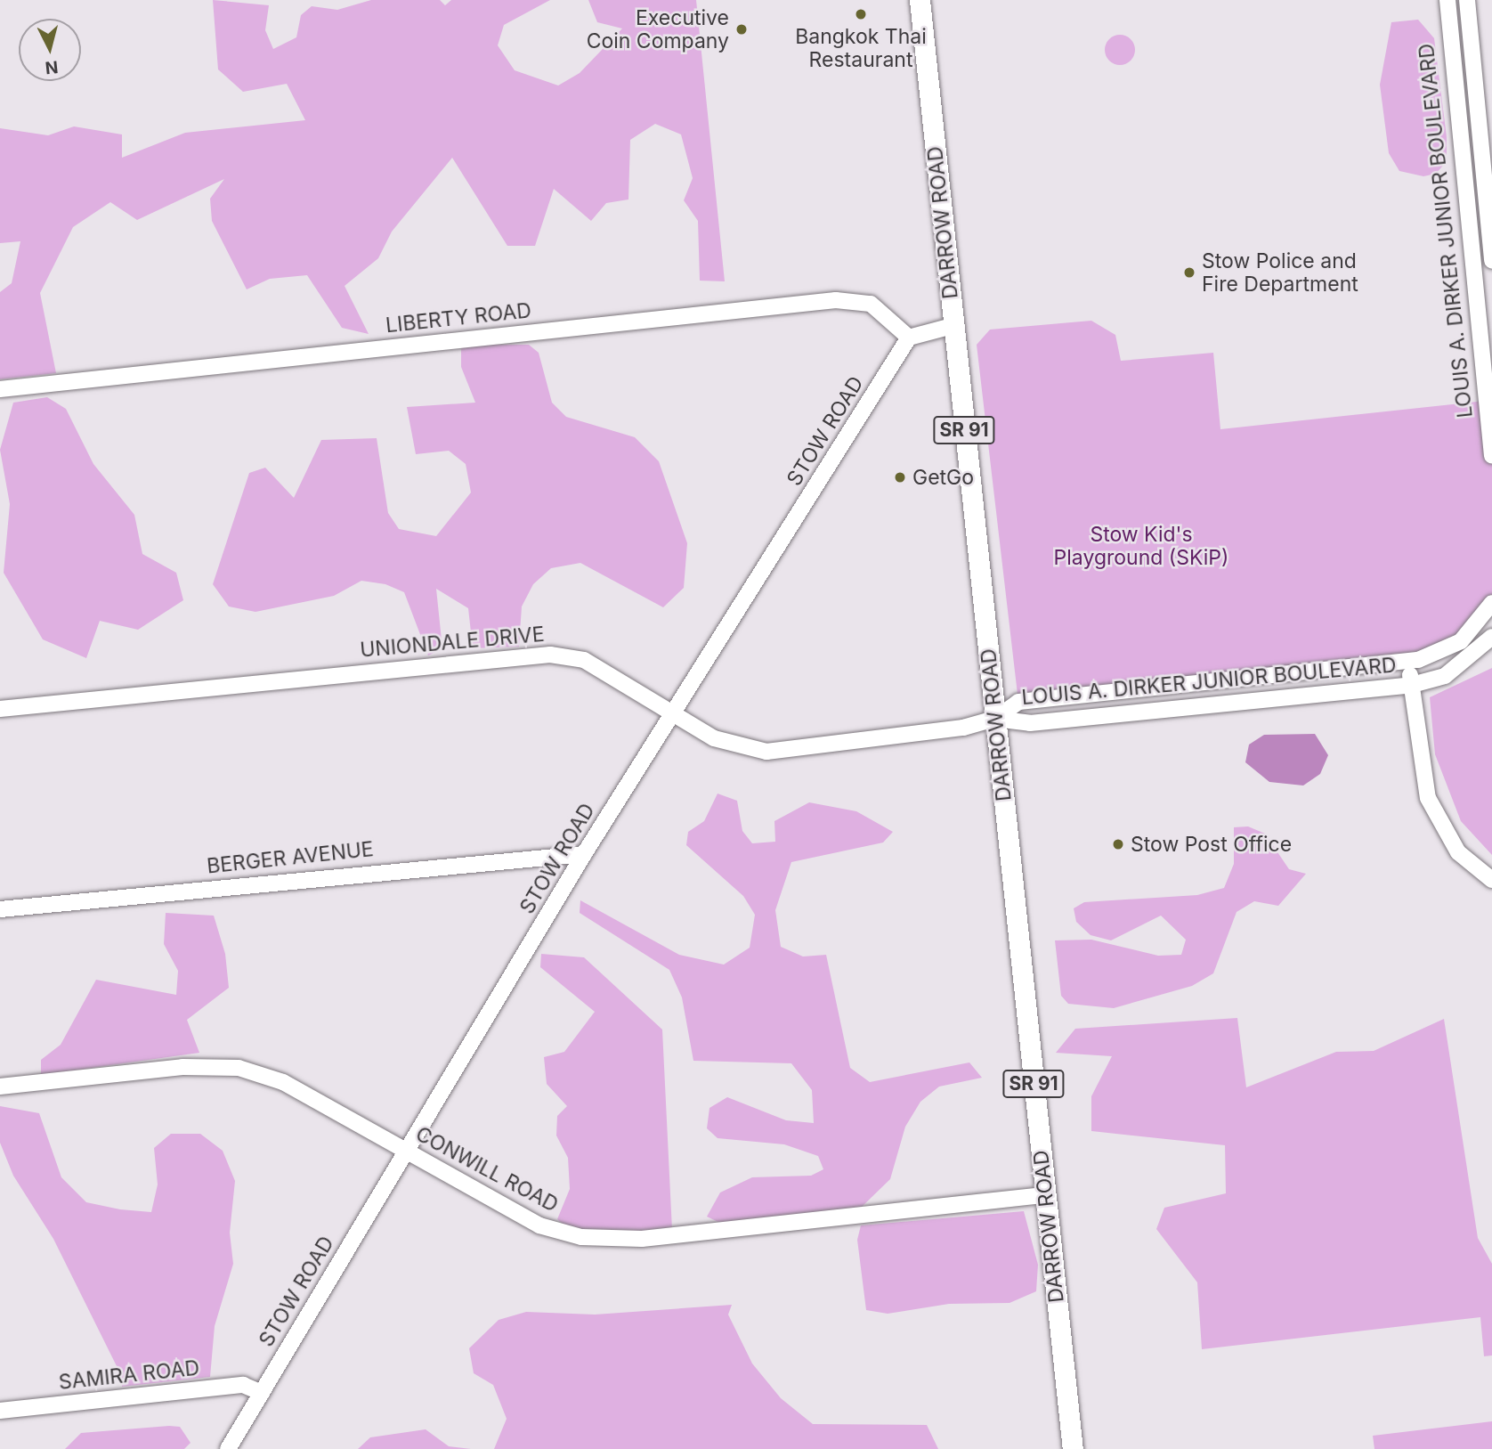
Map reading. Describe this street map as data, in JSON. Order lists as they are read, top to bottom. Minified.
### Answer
{"streets":{"main road":["DARROW ROAD","SR 91"],"street":["LOUIS A. DIRKER JUNIOR BOULEVARD","LIBERTY ROAD","STOW ROAD","UNIONDALE DRIVE","BERGER AVENUE","CONWILL ROAD","SAMIRA ROAD"]},"crossings":[["DARROW ROAD","LOUIS A. DIRKER JUNIOR BOULEVARD"],["DARROW ROAD","UNIONDALE DRIVE"],["DARROW ROAD","CONWILL ROAD"],["LOUIS A. DIRKER JUNIOR BOULEVARD","UNIONDALE DRIVE"],["LIBERTY ROAD","STOW ROAD"],["STOW ROAD","UNIONDALE DRIVE"],["STOW ROAD","BERGER AVENUE"],["STOW ROAD","CONWILL ROAD"],["STOW ROAD","SAMIRA ROAD"]],"parks":["Stow Kid's Playground (SKiP)"],"places":["Bangkok Thai Restaurant","Executive Coin Company","Stow Police and Fire Department","GetGo","Stow Post Office"],"north":"bottom"}
